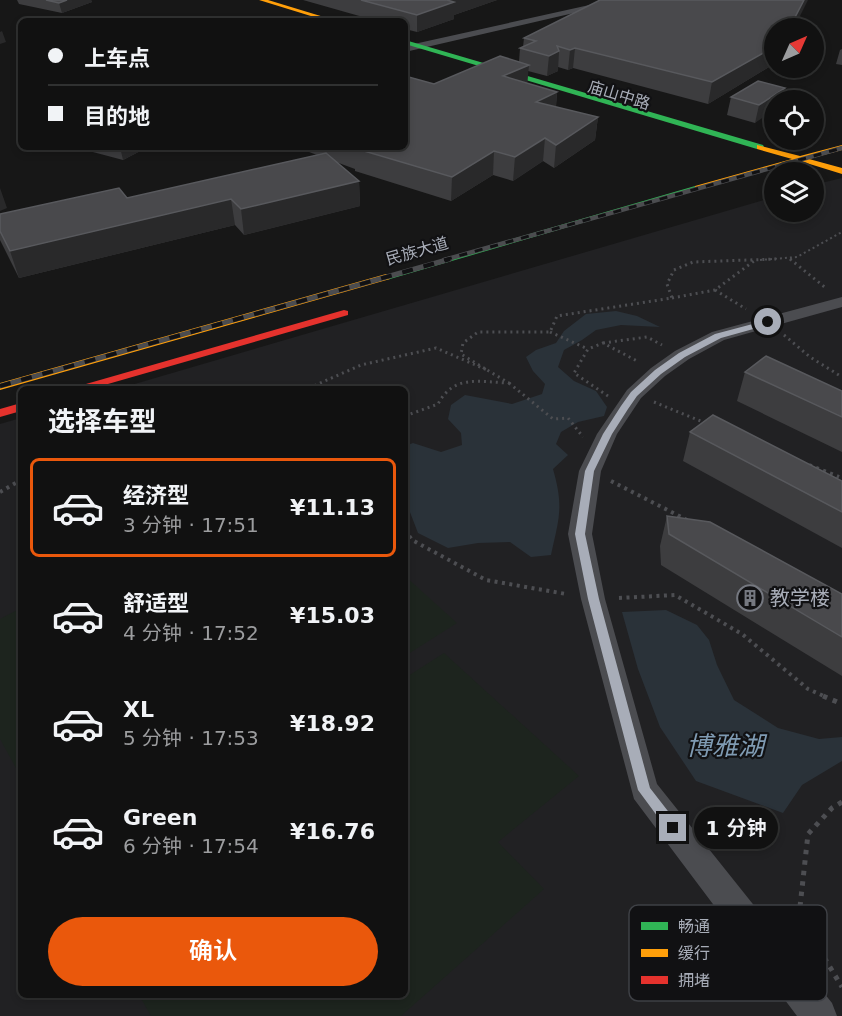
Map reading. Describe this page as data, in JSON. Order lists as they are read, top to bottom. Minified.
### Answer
{"streets":{"main road":["庙山中路","民族大道"]},"crossings":[["庙山中路","民族大道"]],"water":["博雅湖"],"places":{"building":["教学楼"]},"legend":["畅通","缓行","拥堵"],"north":"top right","page":{"banner":["上车点","目的地"],"heading":"选择车型","list":[{"name":"经济型","note":"3 分钟 · 17:51","value":"¥11.13"},{"name":"舒适型","note":"4 分钟 · 17:52","value":"¥15.03"},{"name":"XL","note":"5 分钟 · 17:53","value":"¥18.92"},{"name":"Green","note":"6 分钟 · 17:54","value":"¥16.76"}],"bubble":"1 分钟","buttons":"确认"}}
